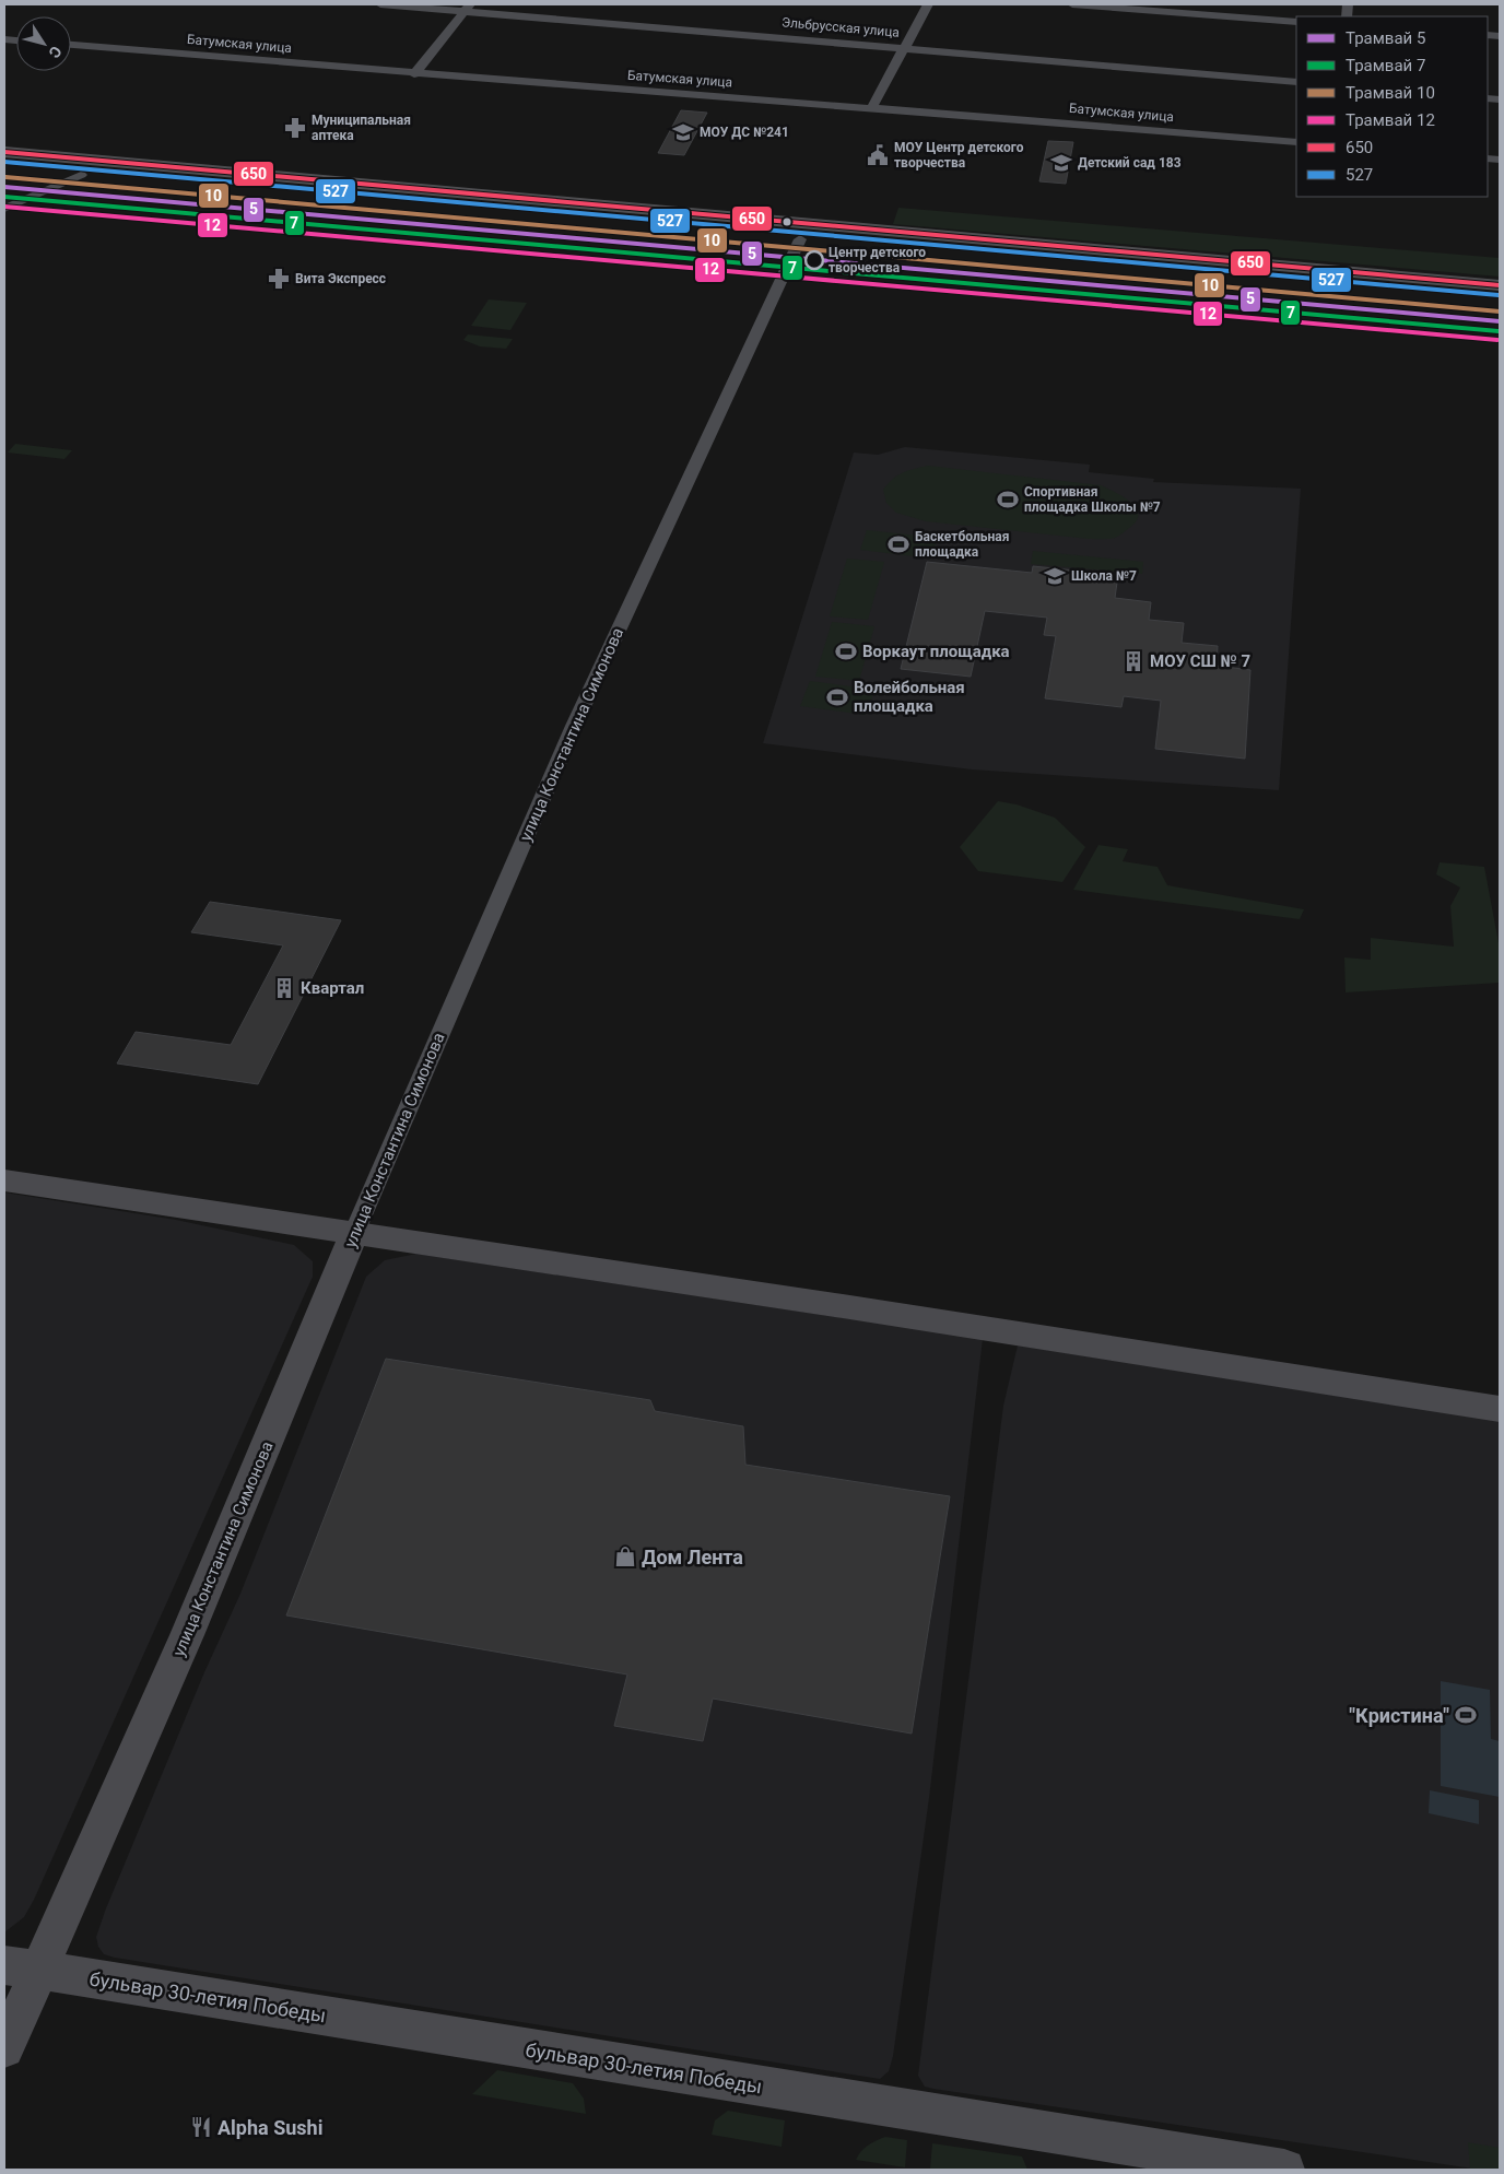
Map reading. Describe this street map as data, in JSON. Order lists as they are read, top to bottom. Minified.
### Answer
{"streets":{"street":["Эльбрусская улица","Батумская улица","улица Константина Симонова","бульвар 30-летия Победы"]},"crossings":[["улица Константина Симонова","бульвар 30-летия Победы"]],"places":{"pharmacy":["Муниципальная аптека","Вита Экспресс"],"school or university":["МОУ ДС №241","Детский сад 183","Школа №7"],"public building":["МОУ Центр детского творчества"],"other":["Центр детского творчества"],"sports":["Спортивная площадка Школы №7","Баскетбольная площадка","Воркаут площадка","Волейбольная площадка","\"Кристина\""],"building":["МОУ СШ № 7","Квартал"],"shop":["Дом Лента"],"restaurant":["Alpha Sushi"]},"lines":["transit line 650","transit line 527","tram line 10","tram line 5","tram line 7","tram line 12"],"legend":["Трамвай 5","Трамвай 7","Трамвай 10","Трамвай 12","650","527"],"north":"bottom right"}
